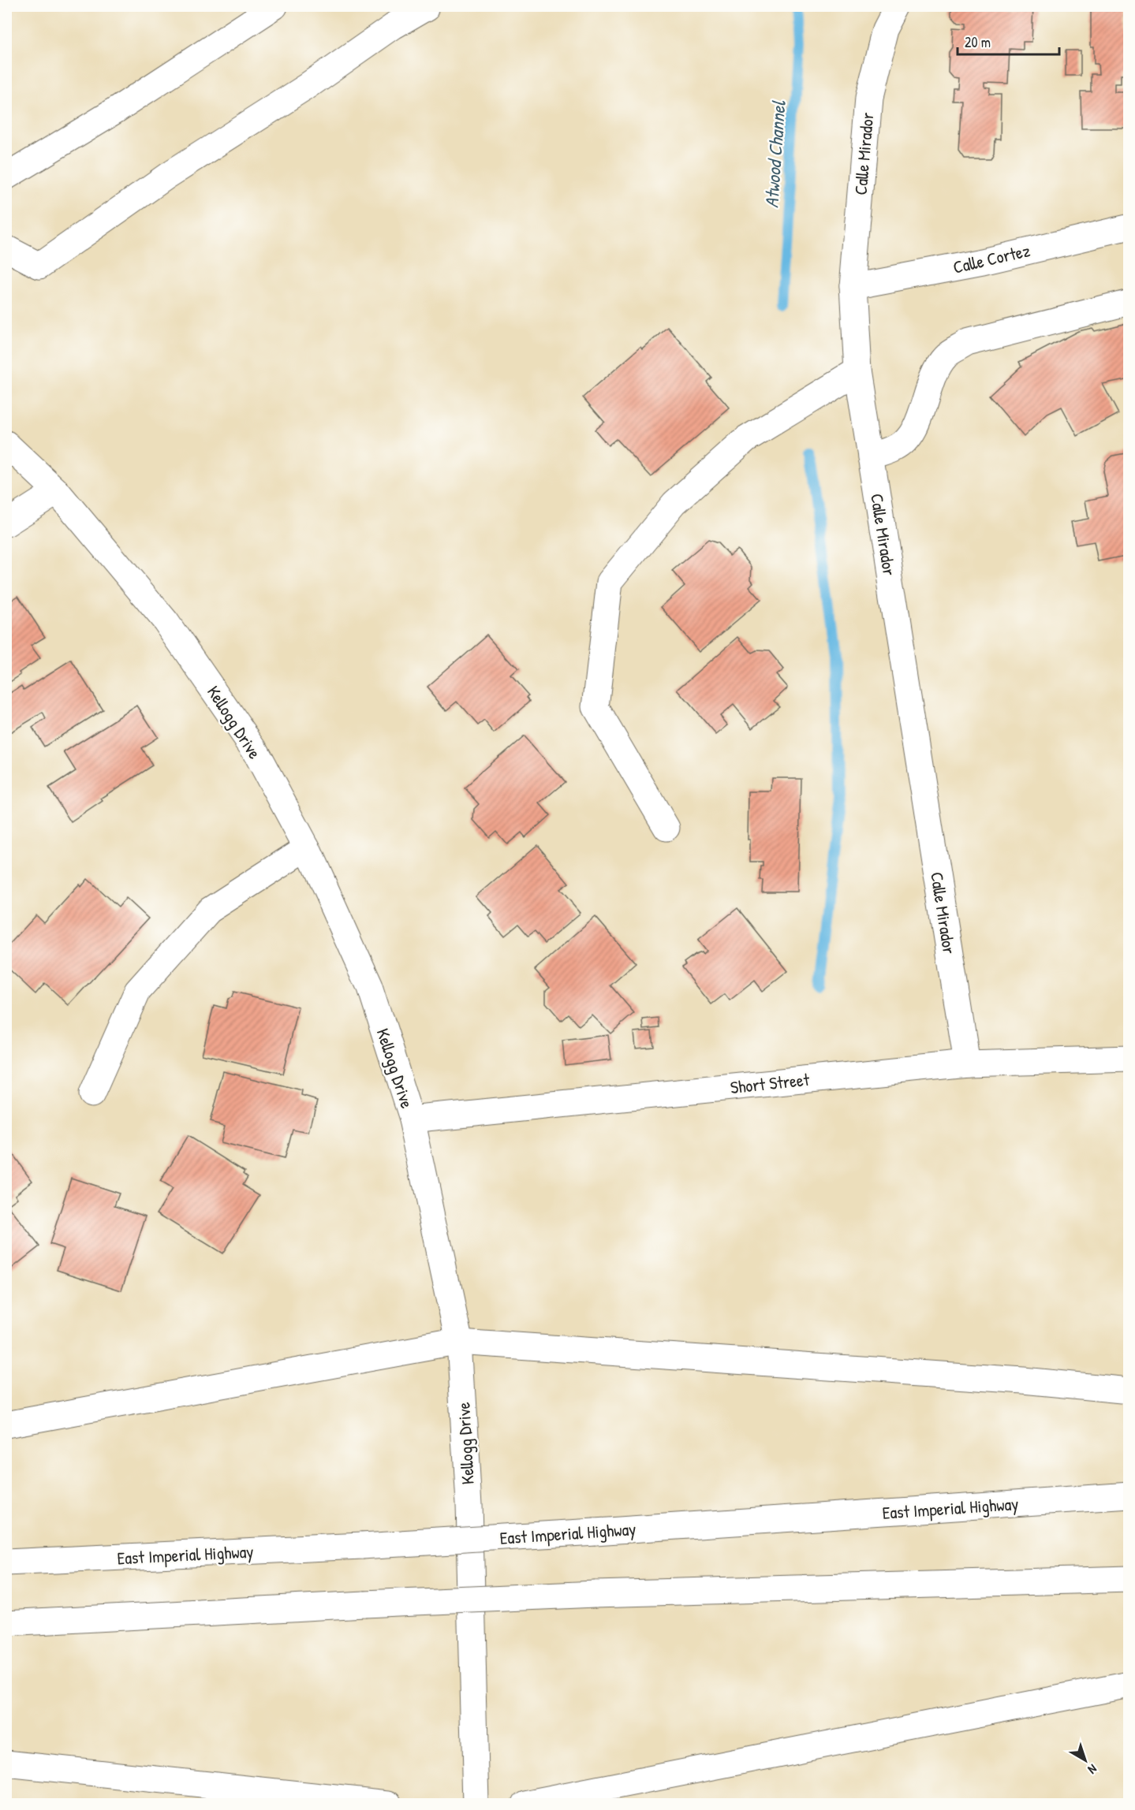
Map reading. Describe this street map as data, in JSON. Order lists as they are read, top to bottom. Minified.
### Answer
{"streets":{"main road":["Calle Mirador","Calle Cortez","Kellogg Drive","Short Street","East Imperial Highway"]},"crossings":[["Calle Mirador","Calle Cortez"],["Calle Mirador","Short Street"],["Kellogg Drive","Short Street"]],"water":["Atwood Channel"],"scale_bar":"20 m","north":"bottom right"}
